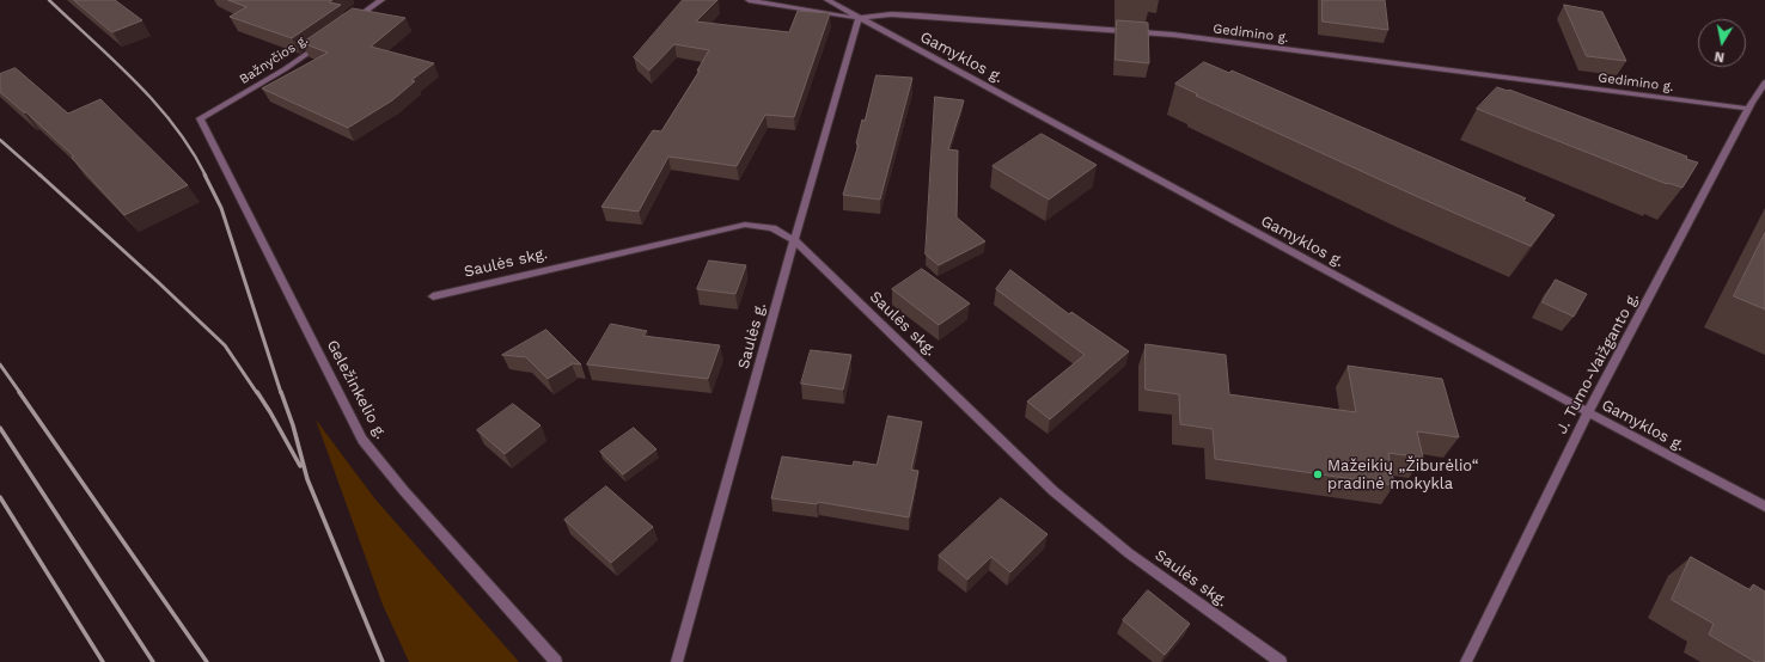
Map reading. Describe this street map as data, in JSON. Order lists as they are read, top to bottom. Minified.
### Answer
{"streets":{"street":["Gedimino g.","Gamyklos g.","Bažnyčios g.","Saulės skg.","Saulės g.","J. Tumo-Vaižganto g.","Geležinkelio g."]},"crossings":[["Gedimino g.","Gamyklos g."],["Gedimino g.","Saulės g."],["Gedimino g.","J. Tumo-Vaižganto g."],["Gamyklos g.","Saulės g."],["Gamyklos g.","J. Tumo-Vaižganto g."],["Bažnyčios g.","Geležinkelio g."],["Saulės skg.","Saulės g."]],"places":["Mažeikių „Žiburėlio“ pradinė mokykla"],"north":"bottom"}
